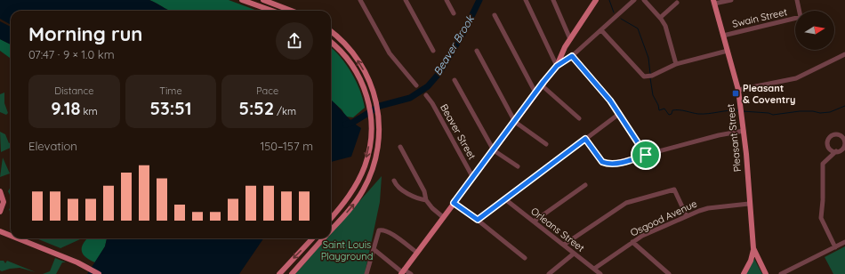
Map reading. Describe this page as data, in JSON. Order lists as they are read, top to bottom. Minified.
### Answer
{"streets":{"main road":["Pleasant Street"],"street":["Swain Street","Beaver Street","Osgood Avenue","Orleans Street"]},"crossings":[["Swain Street","Pleasant Street"],["Pleasant Street","Osgood Avenue"],["Osgood Avenue","Orleans Street"]],"water":["Beaver Brook"],"parks":["Saint Louis Playground"],"places":{"transit":["Pleasant & Coventry"]},"north":"right","page":{"heading":["Morning run","07:47 · 9 × 1.0 km"],"stats":[["Distance","9.18 km"],["Time","53:51"],["Pace","5:52 /km"]],"chart":["Elevation","150–157 m"]}}
